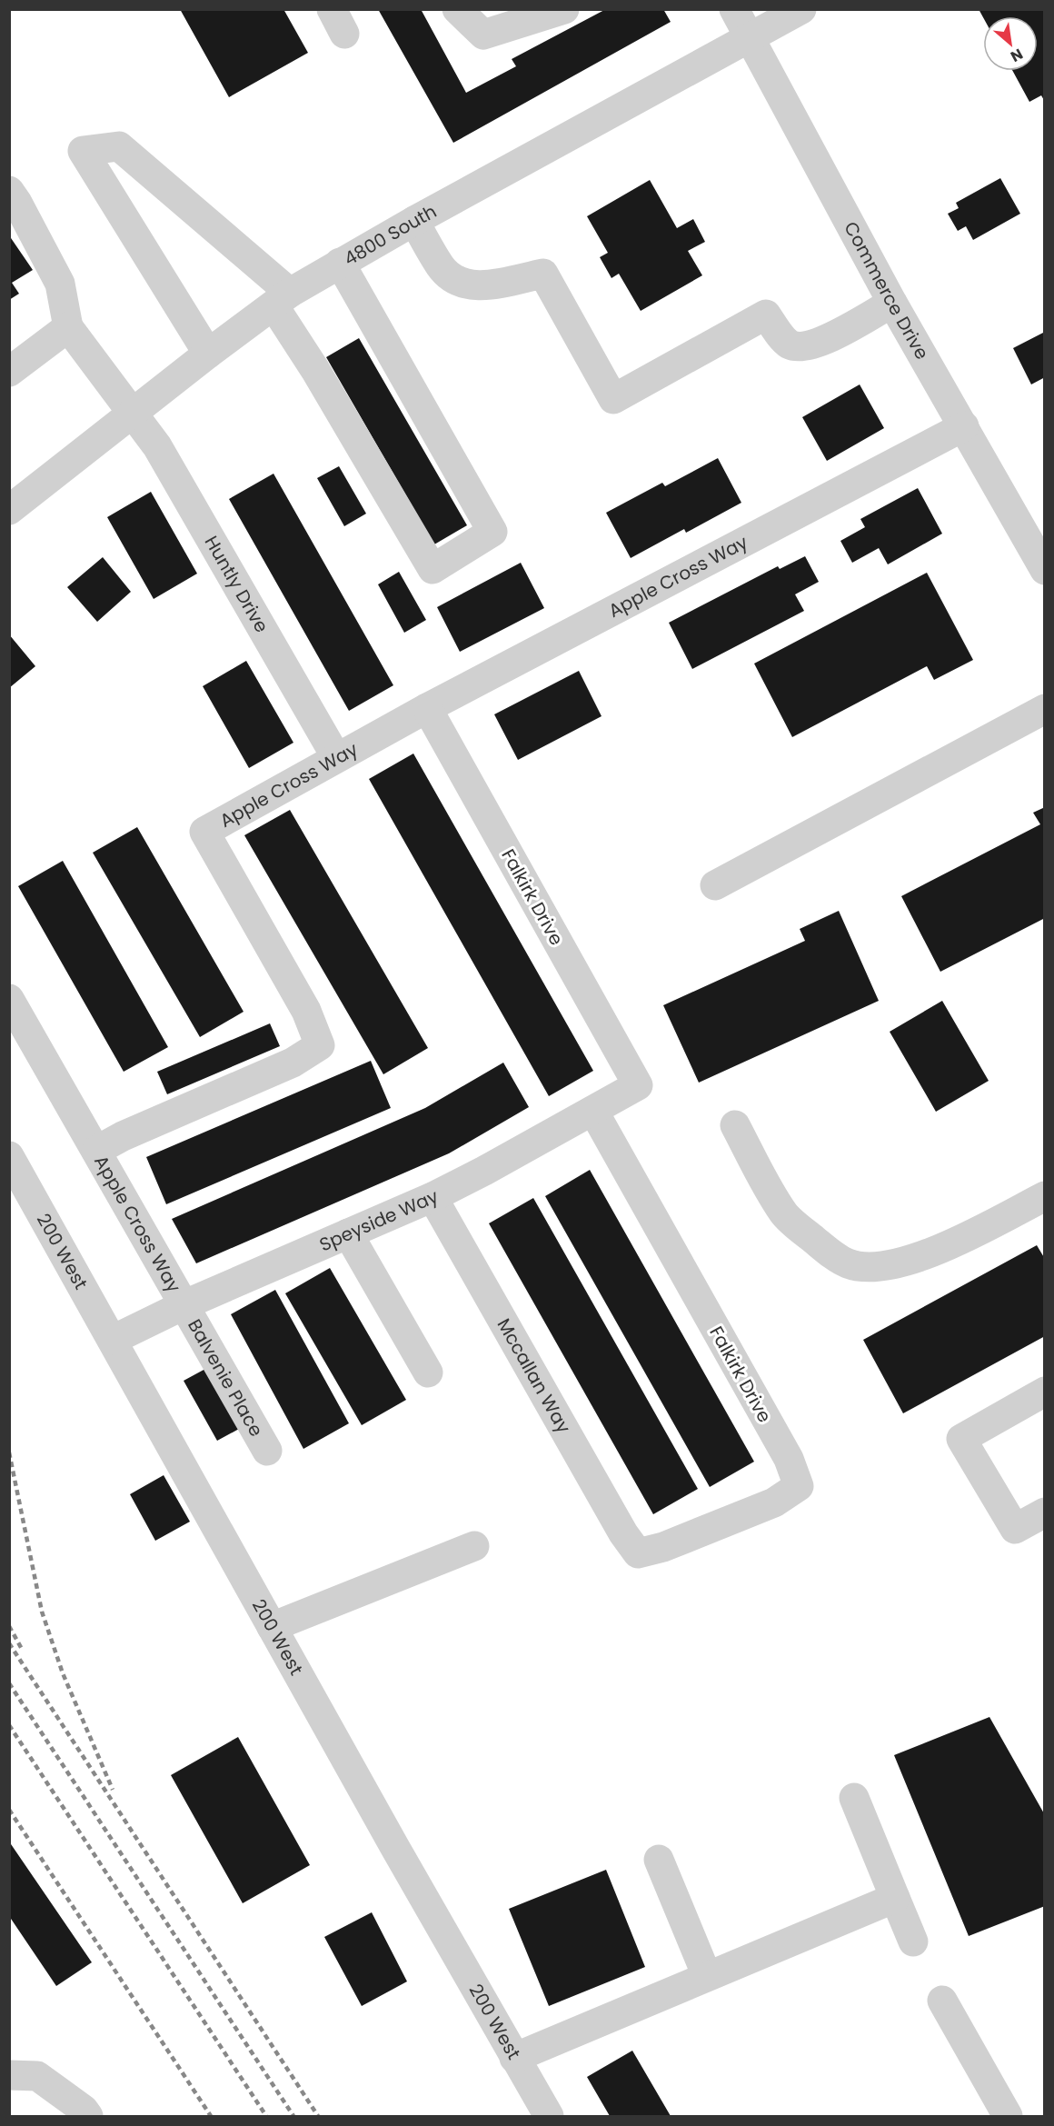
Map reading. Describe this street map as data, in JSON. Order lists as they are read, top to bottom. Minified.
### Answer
{"streets":{"street":["4800 South","Commerce Drive","Apple Cross Way","Huntly Drive","Falkirk Drive","Speyside Way","200 West","Mccallan Way","Balvenie Place"]},"crossings":[["4800 South","Commerce Drive"],["4800 South","Huntly Drive"],["Commerce Drive","Apple Cross Way"],["Apple Cross Way","Huntly Drive"],["Apple Cross Way","Falkirk Drive"],["Apple Cross Way","Speyside Way"],["Apple Cross Way","Balvenie Place"],["Falkirk Drive","Speyside Way"],["Falkirk Drive","Mccallan Way"],["Speyside Way","200 West"],["Speyside Way","Mccallan Way"],["Speyside Way","Balvenie Place"]],"north":"bottom right"}
